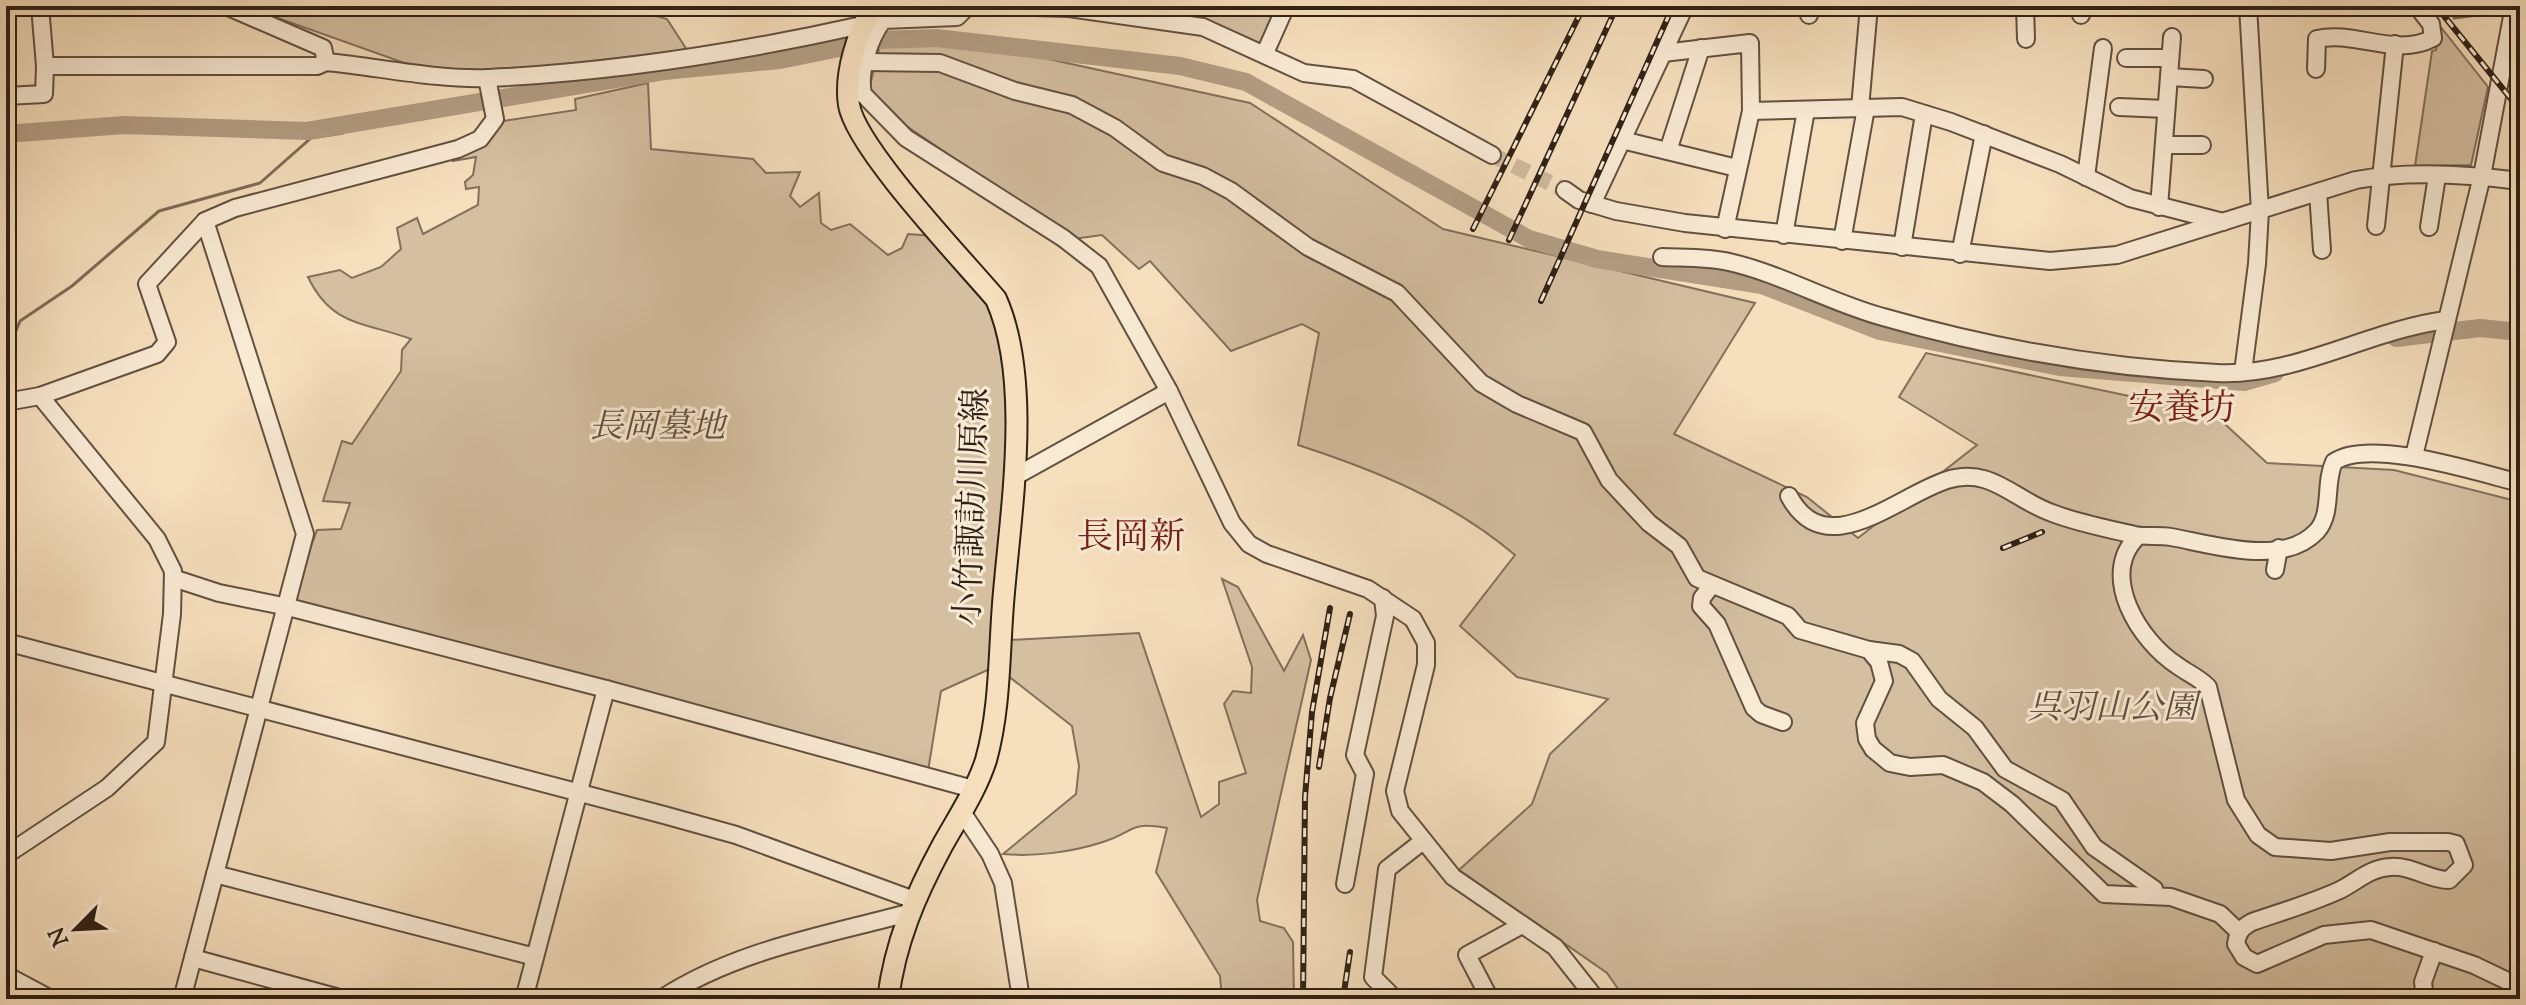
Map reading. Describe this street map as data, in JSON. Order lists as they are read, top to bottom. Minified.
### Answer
{"streets":{"main road":["小竹諏訪川原線"]},"districts":["安養坊","長岡新"],"parks":["長岡墓地","呉羽山公園"],"north":"bottom left"}
